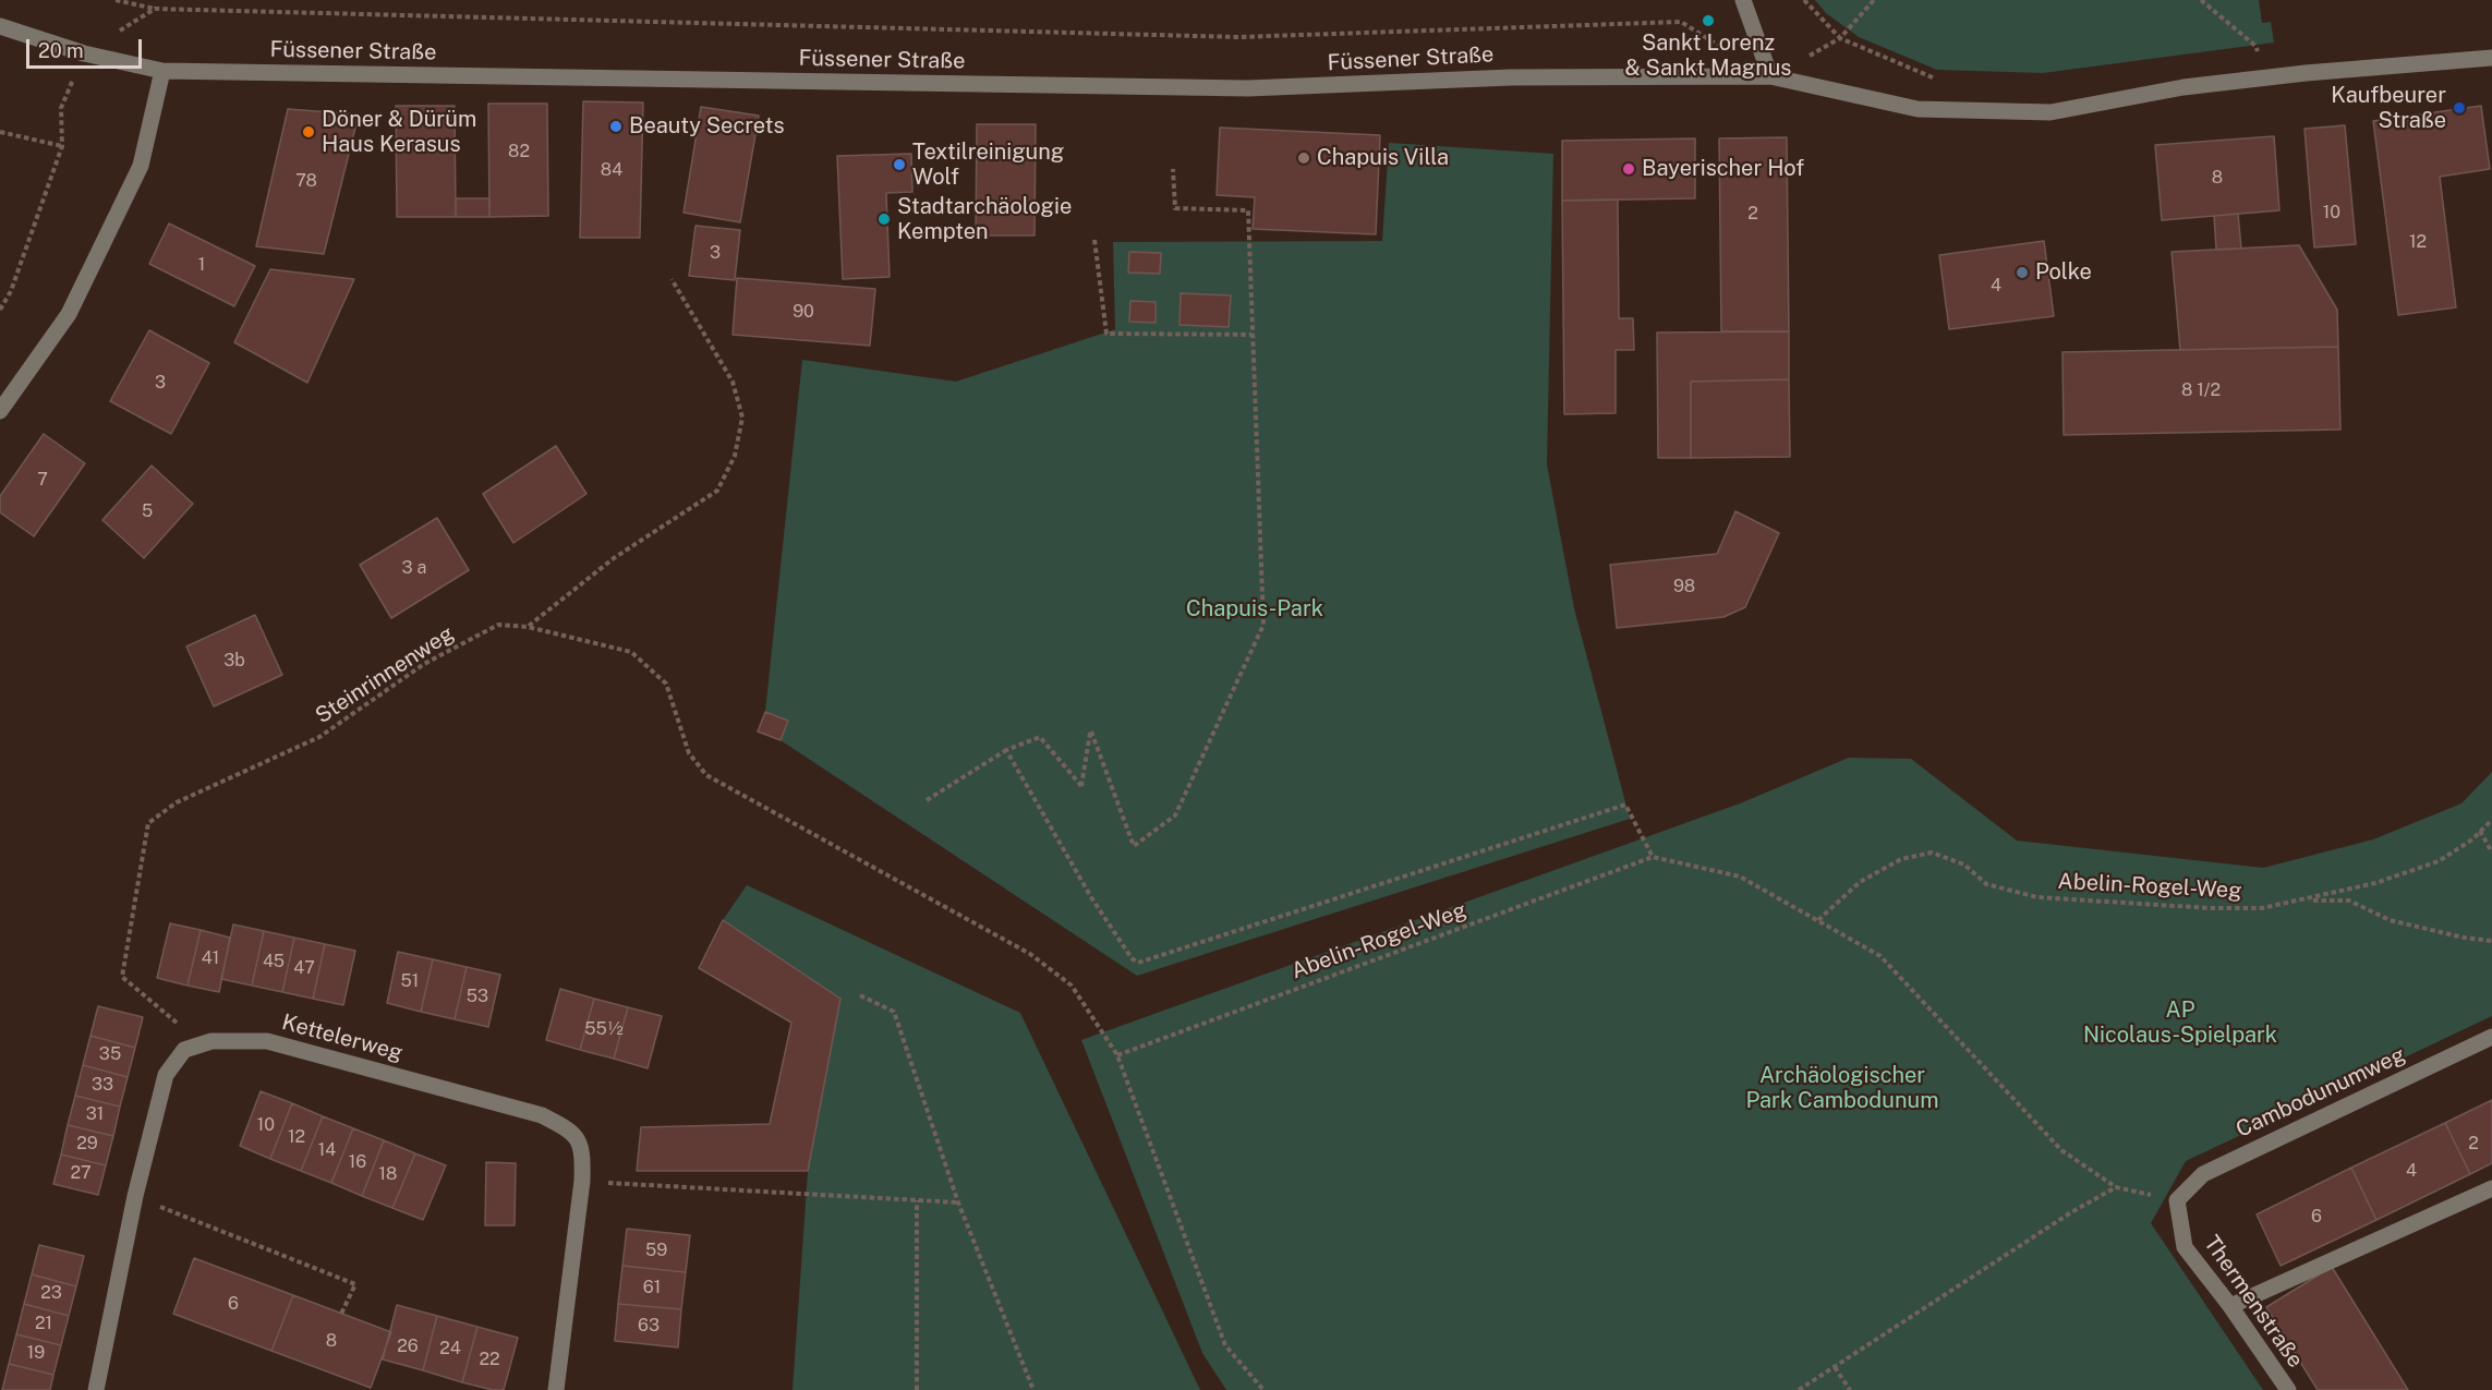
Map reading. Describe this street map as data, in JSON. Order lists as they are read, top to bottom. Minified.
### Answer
{"streets":{"street":["Füssener Straße","Kettelerweg","Cambodunumweg","Thermenstraße"],"path":["Steinrinnenweg","Abelin-Rogel-Weg"]},"crossings":[["Steinrinnenweg","Kettelerweg"],["Cambodunumweg","Thermenstraße"]],"parks":["Chapuis-Park","AP Nicolaus-Spielpark","Archäologischer Park Cambodunum"],"places":["Sankt Lorenz & Sankt Magnus","Kaufbeurer Straße","Beauty Secrets","Döner & Dürüm Haus Kerasus","Chapuis Villa","Textilreinigung Wolf","Bayerischer Hof","Stadtarchäologie Kempten","Polke"],"house_numbers":["82","84","8","78","10","2","12","3","1","4","90","3","8 1/2","7","5","3 a","98","3b","41","45","47","51","53","55½","35","33","31","10","12","29","2","14","16","4","27","18","6","59","61","23","6","21","63","8","26","24","19","22"],"scale_bar":"20 m"}
